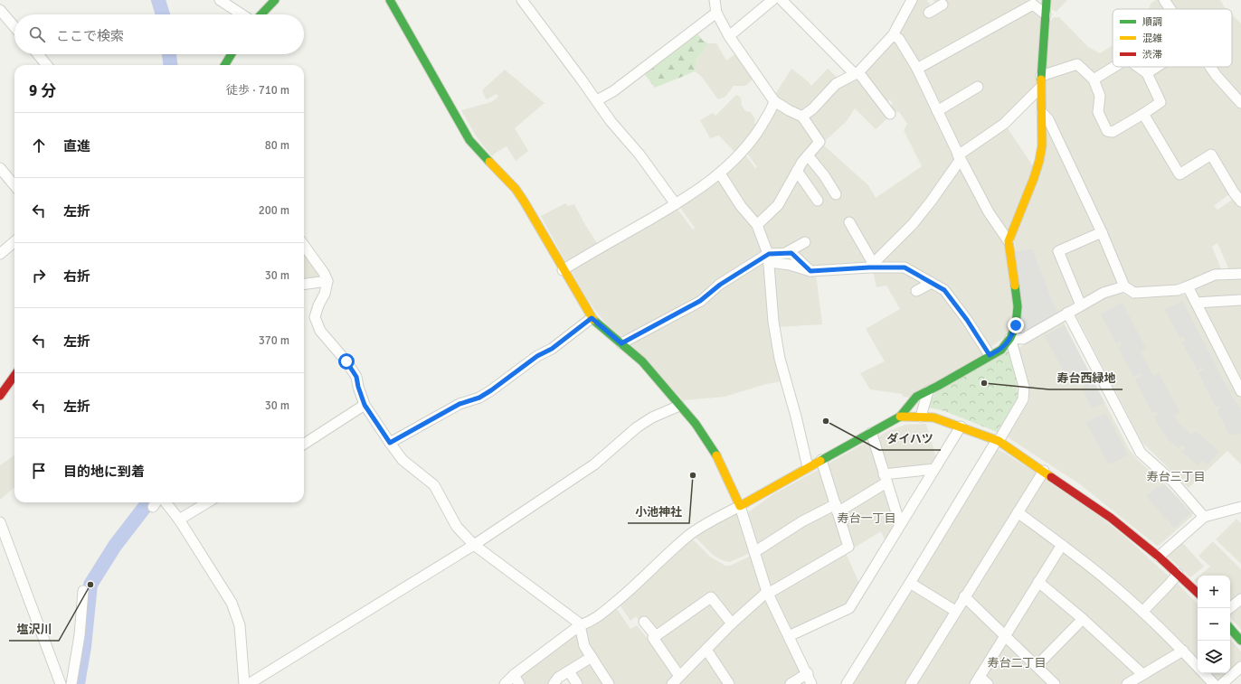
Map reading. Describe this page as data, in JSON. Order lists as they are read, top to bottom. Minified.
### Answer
{"districts":["寿台三丁目","寿台一丁目","寿台二丁目"],"places":["寿台西緑地","ダイハツ","小池神社","塩沢川"],"legend":["順調","混雑","渋滞"],"page":{"search":"ここで検索","heading":["9 分","徒歩 · 710 m"],"list":[["直進","80 m"],["左折","200 m"],["右折","30 m"],["左折","370 m"],["左折","30 m"],"目的地に到着"],"map_buttons":["+","−"]}}
